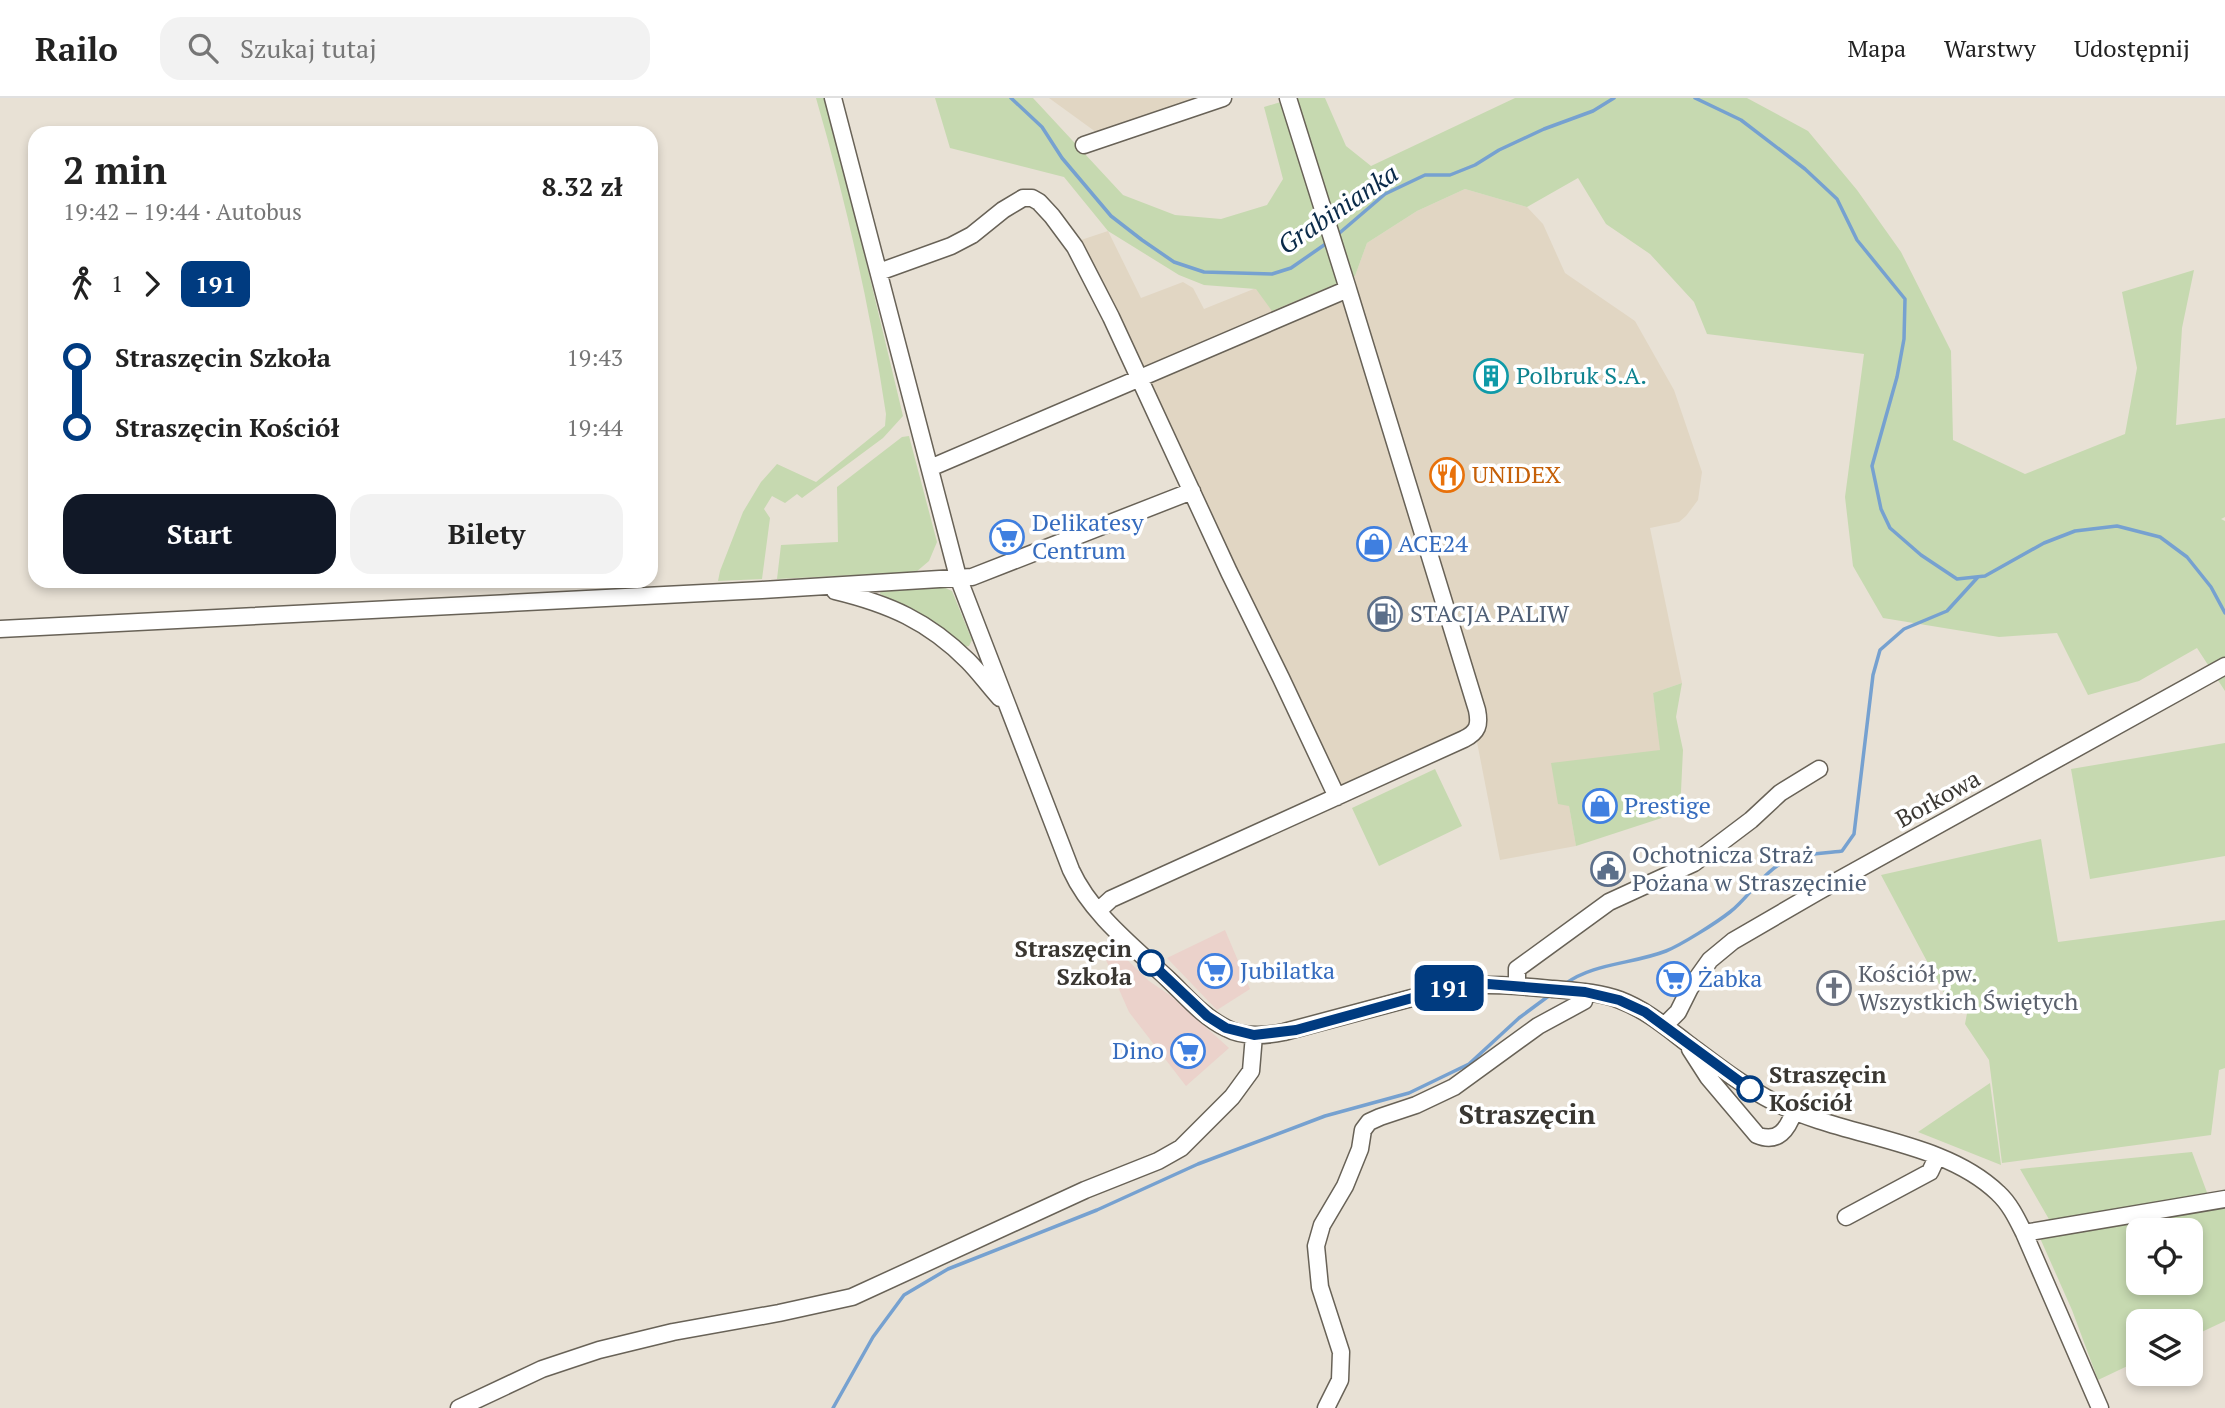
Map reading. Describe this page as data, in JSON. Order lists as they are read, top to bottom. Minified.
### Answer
{"streets":{"street":["Borkowa"]},"districts":["Straszęcin"],"water":["Grabinianka"],"places":{"building":["Polbruk S.A."],"restaurant":["UNIDEX"],"supermarket":["Delikatesy Centrum","Jubilatka","Żabka","Dino"],"shop":["ACE24","Prestige"],"fuel station":["STACJA PALIW"],"public building":["Ochotnicza Straż Pożana w Straszęcinie"],"other":["Straszęcin Szkoła","Straszęcin Kościół"],"church":["Kościół pw. Wszystkich Świętych"]},"lines":["bus line 191"],"page":{"header":"Railo","search":"Szukaj tutaj","nav":["Mapa","Warstwy","Udostępnij"],"on_map":"191","heading":["2 min","19:42 – 19:44 · Autobus","8.32 zł"],"legs":["1","191"],"list":[{"name":"Straszęcin Szkoła","value":"19:43"},{"name":"Straszęcin Kościół","value":"19:44"}],"buttons":["Start","Bilety"]}}
